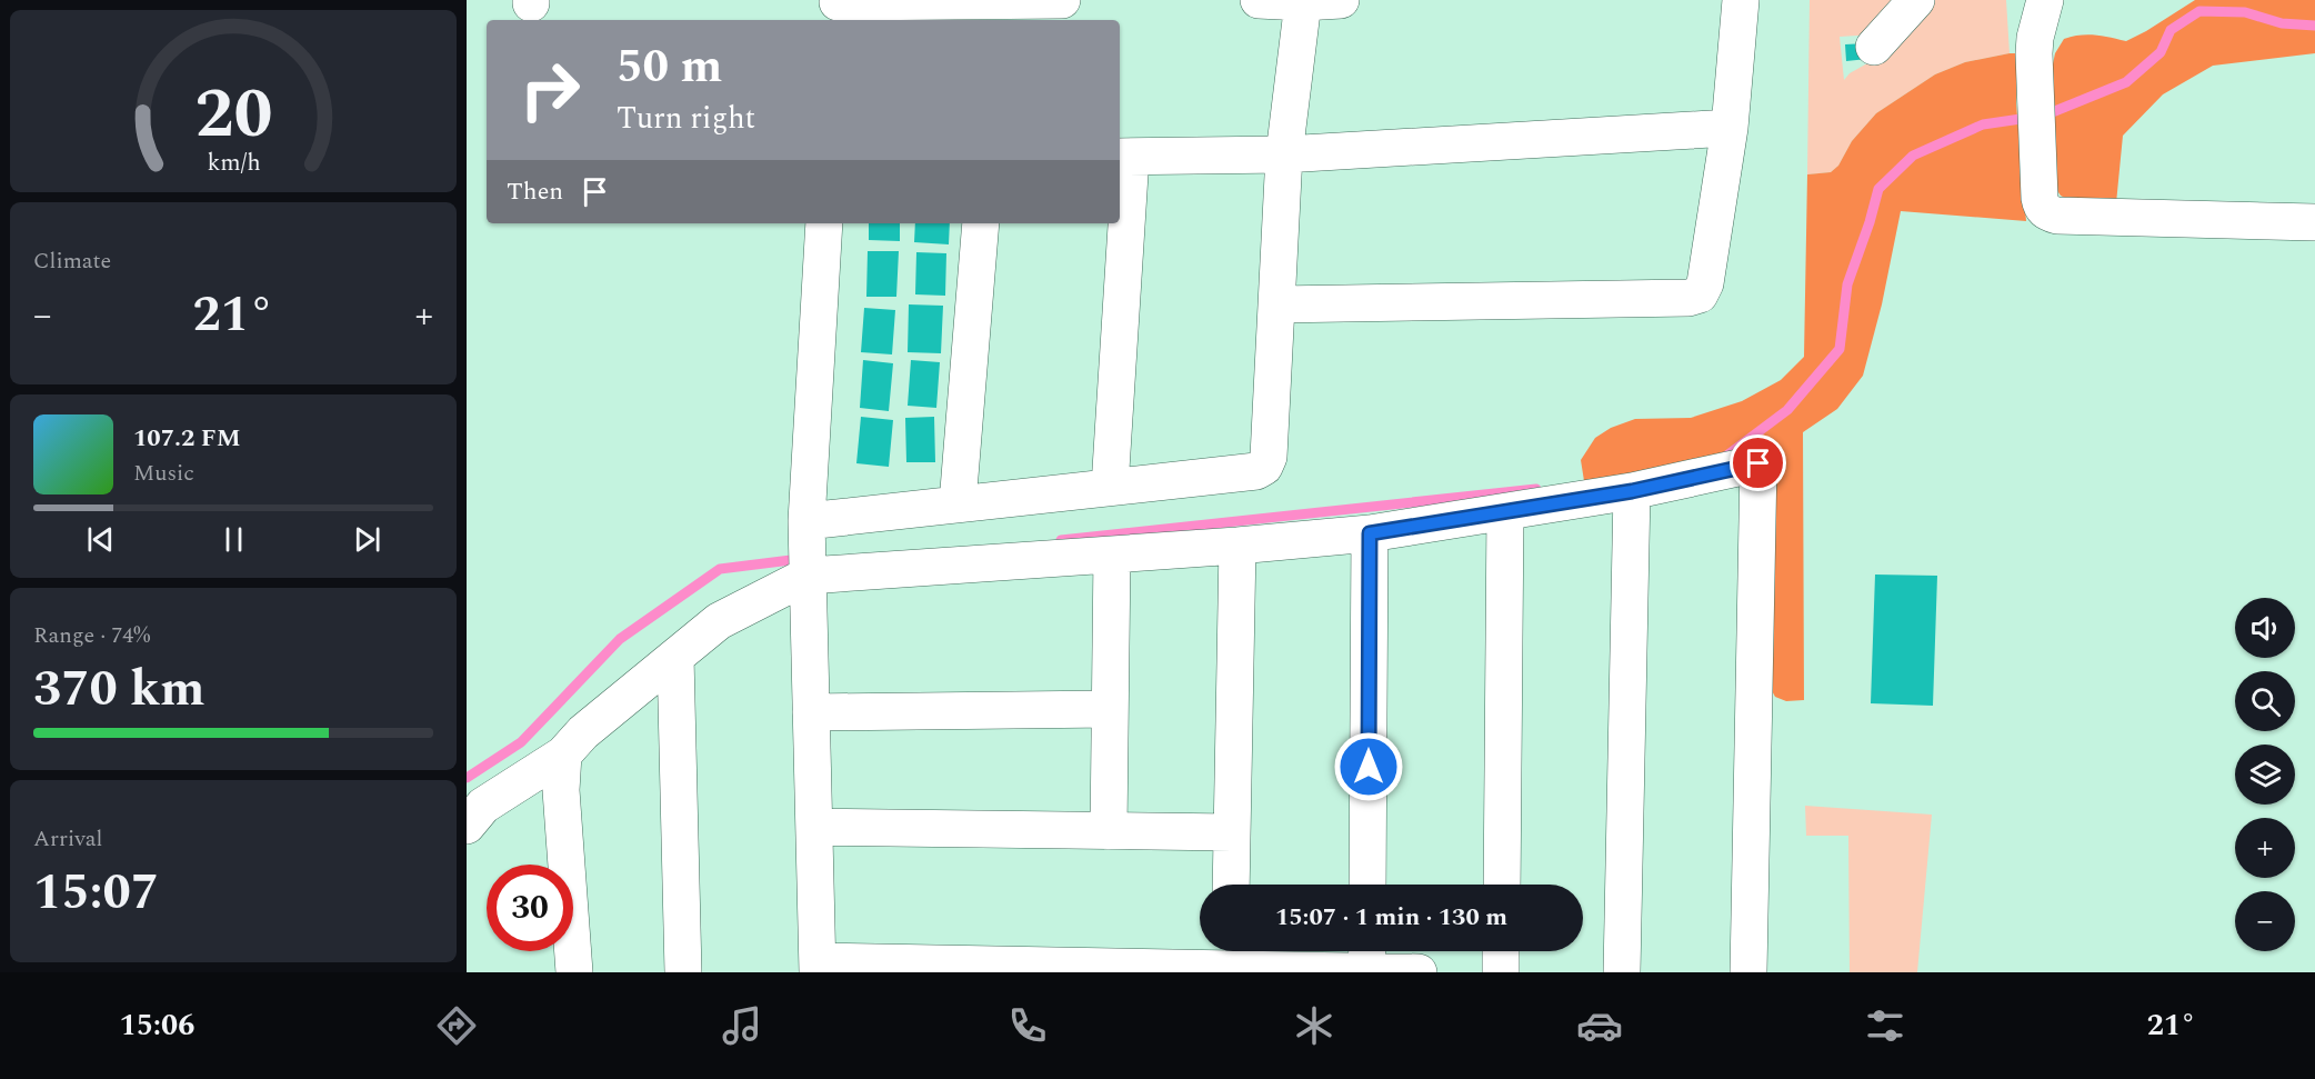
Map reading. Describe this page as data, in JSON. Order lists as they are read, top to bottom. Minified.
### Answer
{"page":{"turn":["50 m","Turn right"],"then":"Then","tile":["Climate",["Range · 74%","370 km"],["Arrival","15:07"]],"heat":["−","21°","+"],"song":["107.2 FM","Music"],"map_buttons":["+","−"],"limit":"30","trip":"15:07 · 1 min · 130 m","tabs":["15:06","21°"],"gauge":["20","km/h"]}}
